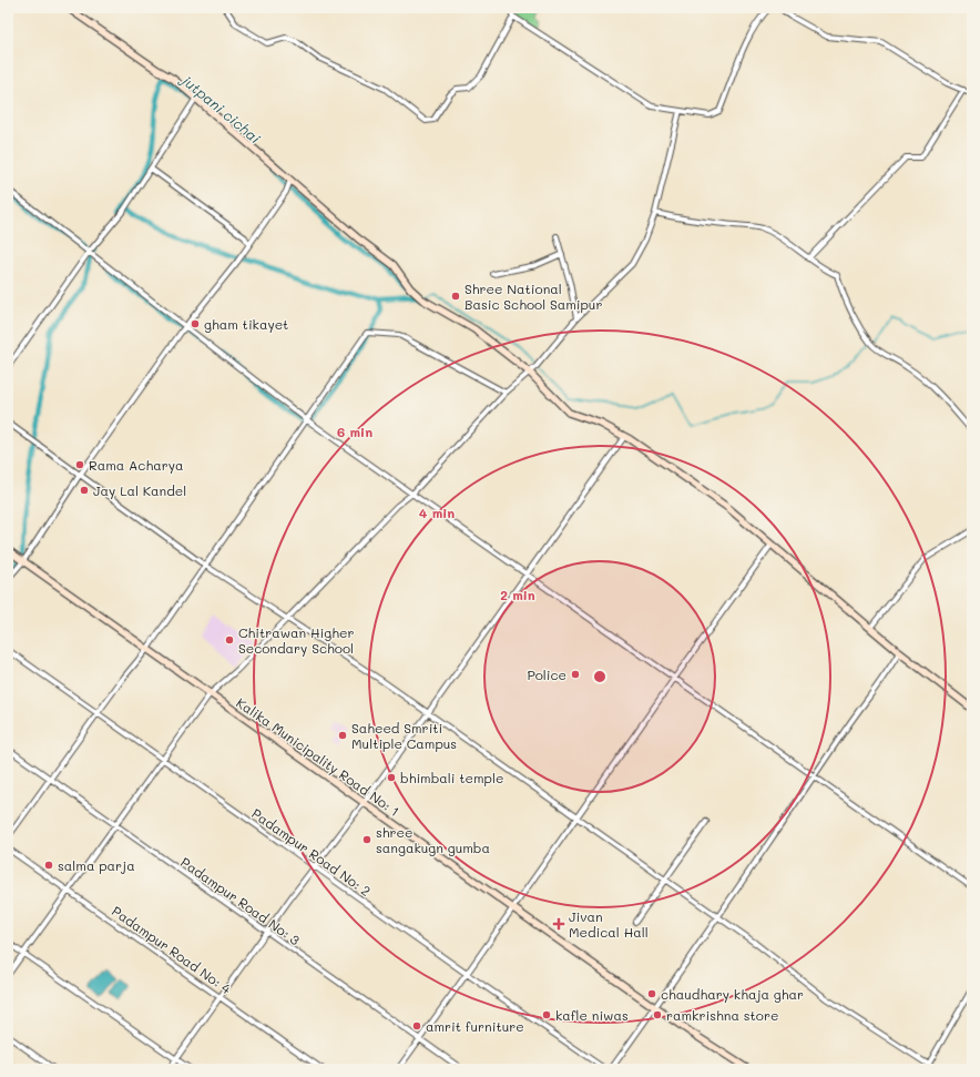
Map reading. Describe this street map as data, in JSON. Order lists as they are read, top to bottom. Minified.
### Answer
{"streets":{"street":["Kalika Municipality Road No: 1","Padampur Road No: 2","Padampur Road No: 3","Padampur Road No: 4"]},"water":["jutpani cichai"],"places":{"other":["Shree National Basic School Samipur","gham tikayet","Rama Acharya","Jay Lal Kandel","Chitrawan Higher Secondary School","Police","Saheed Smriti Multiple Campus","bhimbali temple","shree sangakugn gumba","salma parja","chaudhary khaja ghar","kafle niwas","ramkrishna store","amrit furniture"],"health":["Jivan Medical Hall"]},"rings":["6 min","4 min","2 min"]}
